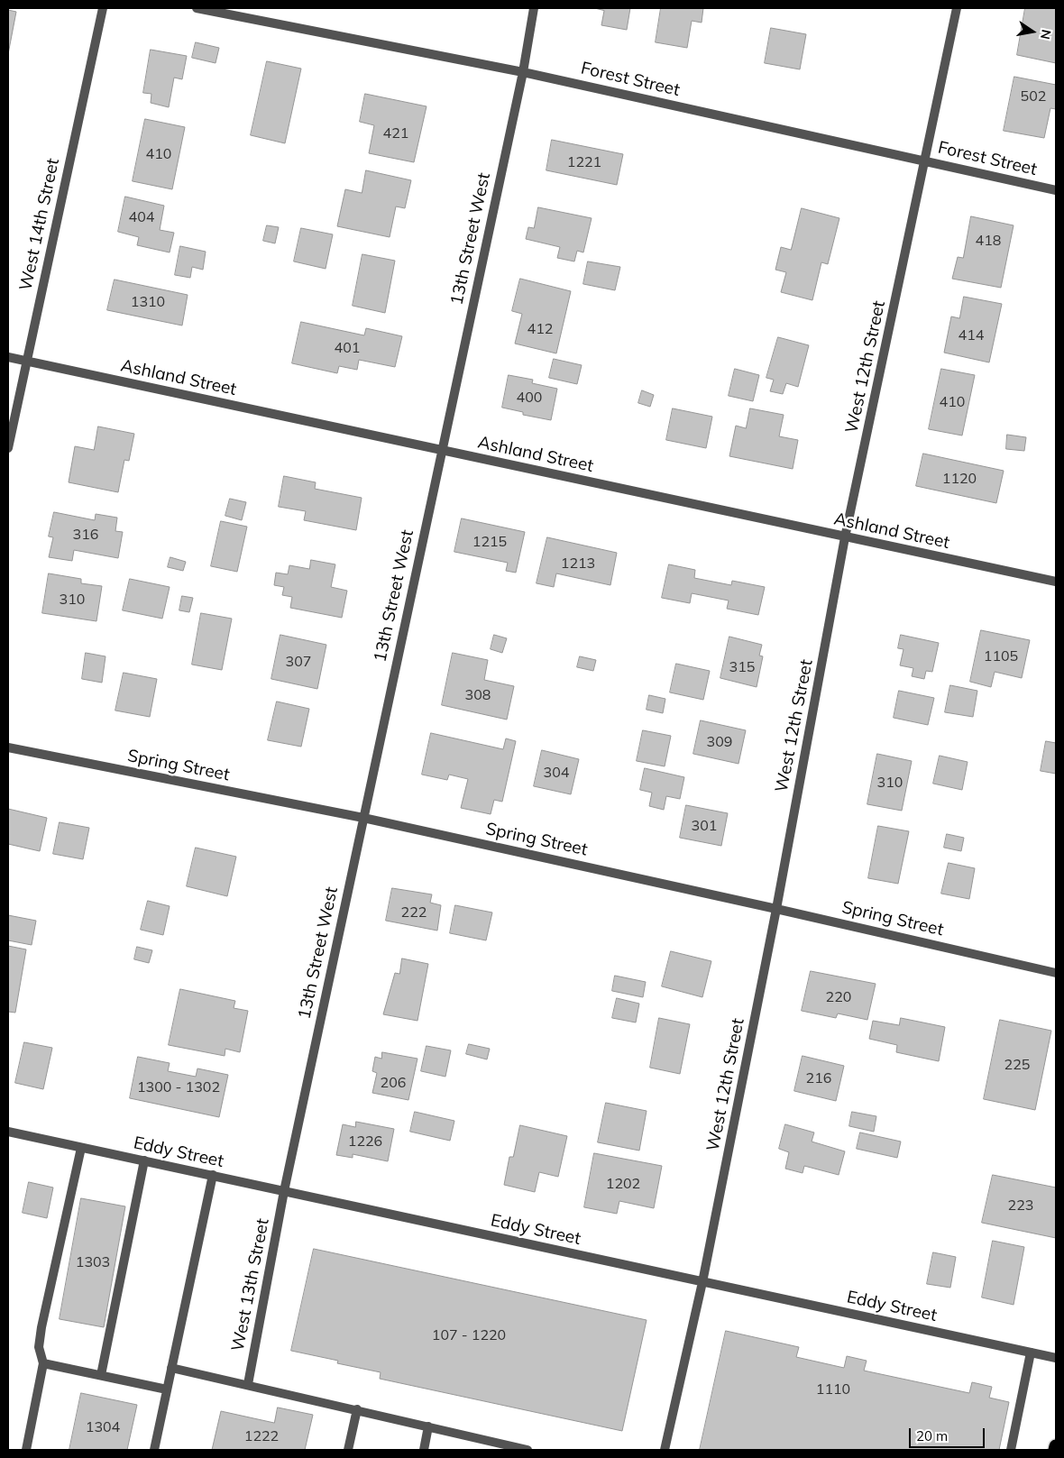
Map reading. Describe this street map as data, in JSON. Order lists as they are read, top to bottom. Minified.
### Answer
{"streets":{"street":["Forest Street","West 14th Street","13th Street West","West 12th Street","Ashland Street","Spring Street","Eddy Street","West 13th Street"]},"crossings":[["Forest Street","13th Street West"],["Forest Street","West 12th Street"],["West 14th Street","Ashland Street"],["13th Street West","Ashland Street"],["13th Street West","Spring Street"],["13th Street West","Eddy Street"],["13th Street West","West 13th Street"],["West 12th Street","Ashland Street"],["West 12th Street","Spring Street"],["West 12th Street","Eddy Street"],["Eddy Street","West 13th Street"]],"house_numbers":["502","421","410","1221","404","418","1310","412","414","401","400","410","1120","316","1215","1213","310","1105","307","315","308","309","304","310","301","222","220","225","216","206","1300 - 1302","1226","1202","223","1303","107 - 1220","1110","1304","1222"],"scale_bar":"20 m","north":"right"}
